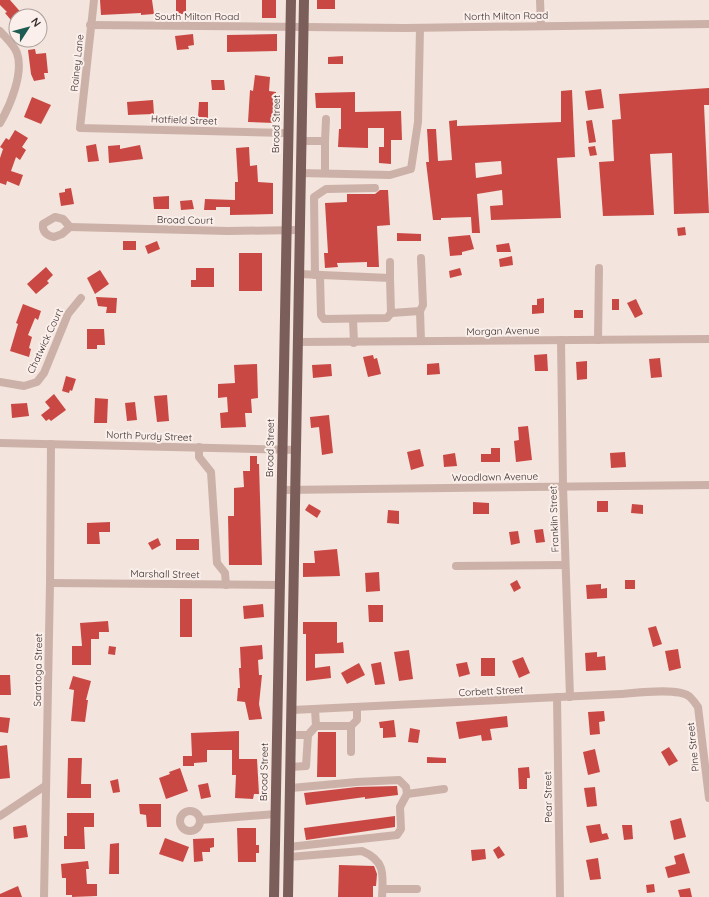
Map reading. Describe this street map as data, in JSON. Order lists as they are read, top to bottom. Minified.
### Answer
{"streets":{"main road":["Broad Street"],"street":["South Milton Road","North Milton Road","Rainey Lane","Hatfield Street","Broad Court","Morgan Avenue","Chatwick Court","North Purdy Street","Woodlawn Avenue","Franklin Street","Marshall Street","Saratoga Street","Corbett Street","Pine Street","Pear Street"]},"crossings":[["South Milton Road","North Milton Road"],["South Milton Road","Rainey Lane"],["South Milton Road","Broad Street"],["Rainey Lane","Hatfield Street"],["Hatfield Street","Broad Street"],["Broad Street","Broad Court"],["Broad Street","North Purdy Street"],["Broad Street","Woodlawn Avenue"],["Broad Street","Marshall Street"],["Morgan Avenue","Franklin Street"],["North Purdy Street","Saratoga Street"],["Woodlawn Avenue","Franklin Street"],["Franklin Street","Corbett Street"],["Marshall Street","Saratoga Street"],["Corbett Street","Pine Street"],["Corbett Street","Pear Street"]],"north":"top right"}
